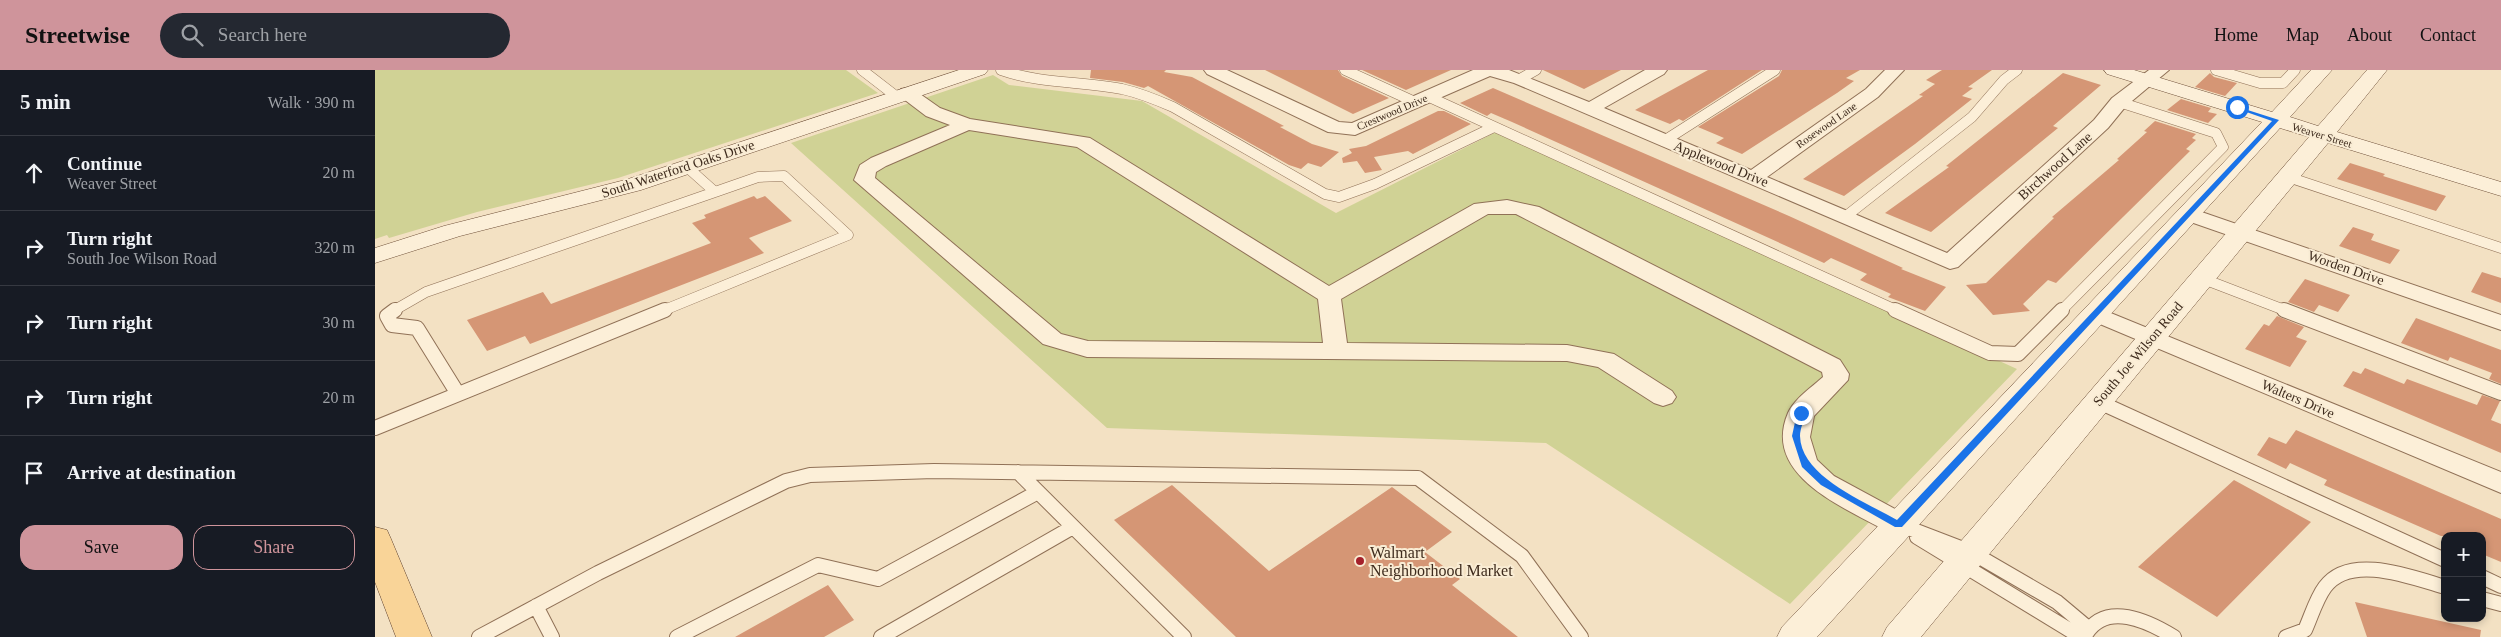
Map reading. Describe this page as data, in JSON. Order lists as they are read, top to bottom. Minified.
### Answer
{"streets":{"main road":["Weaver Street","South Waterford Oaks Drive","South Joe Wilson Road"],"street":["Crestwood Drive","Rosewood Lane","Applewood Drive","Birchwood Lane","Worden Drive","Walters Drive"]},"crossings":[["Crestwood Drive","Applewood Drive"],["Rosewood Lane","Applewood Drive"],["Weaver Street","Birchwood Lane"],["Weaver Street","South Joe Wilson Road"],["Applewood Drive","Birchwood Lane"],["Worden Drive","South Joe Wilson Road"],["South Joe Wilson Road","Walters Drive"]],"places":["Walmart Neighborhood Market"],"page":{"header":"Streetwise","search":"Search here","nav":["Home","Map","About","Contact"],"heading":["5 min","Walk · 390 m"],"list":[["Continue","Weaver Street","20 m"],["Turn right","South Joe Wilson Road","320 m"],["Turn right","30 m"],["Turn right","20 m"],"Arrive at destination"],"buttons":["Save","Share"],"map_buttons":["+","−"]}}
